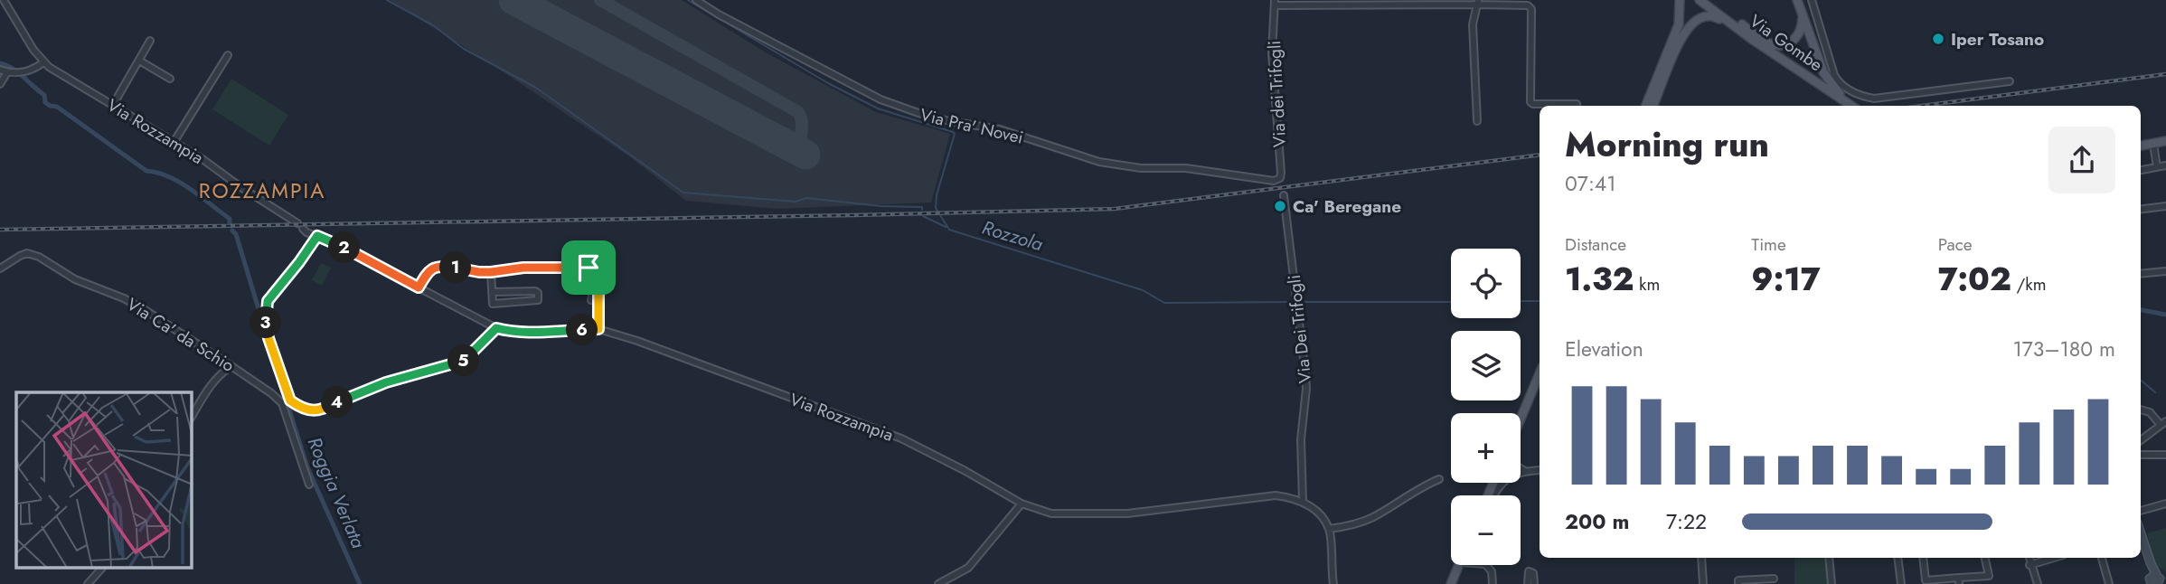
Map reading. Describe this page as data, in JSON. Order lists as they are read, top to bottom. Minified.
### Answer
{"streets":{"main road":["Via Gombe"],"street":["Via dei Trifogli","Via Pra' Novei","Via Rozzampia","Via Dei Trifogli","Via Ca' da Schio"]},"crossings":[["Via dei Trifogli","Via Pra' Novei"],["Via Rozzampia","Via Dei Trifogli"],["Via Rozzampia","Via Ca' da Schio"]],"districts":["ROZZAMPIA"],"water":["Rozzola","Roggia Verlata"],"places":["Iper Tosano","Ca' Beregane"],"page":{"heading":["Morning run","07:41"],"stats":[["Distance","1.32 km"],["Time","9:17"],["Pace","7:02 /km"]],"pins":["2","1","3","6","5","4"],"map_buttons":["+","−"],"chart":["Elevation","173–180 m"],"list":[{"name":"200 m","note":"7:22"}]}}
